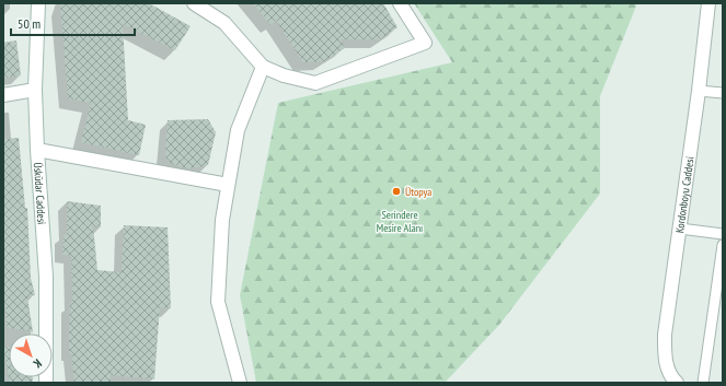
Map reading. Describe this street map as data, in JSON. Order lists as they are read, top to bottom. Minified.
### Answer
{"streets":{"street":["Üsküdar Caddesi","Kordonboyu Caddesi"]},"parks":["Serindere Mesire Alanı"],"places":["Ütopya"],"scale_bar":"50 m","north":"bottom right"}
